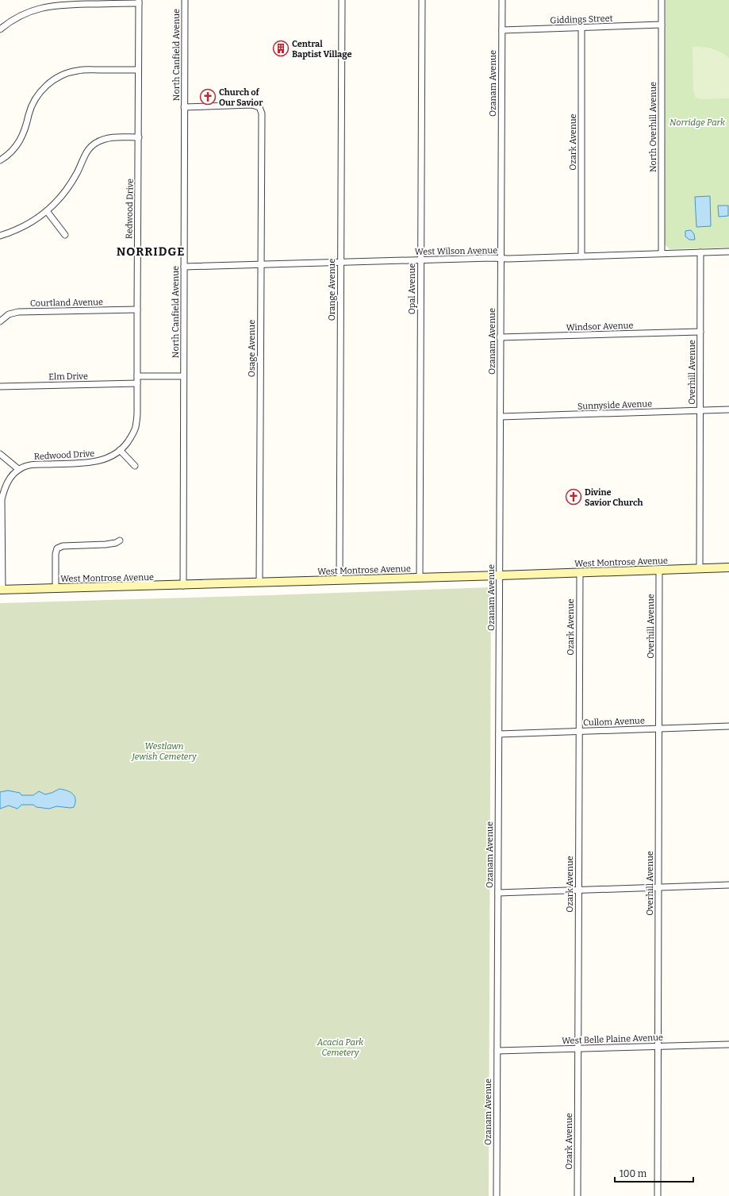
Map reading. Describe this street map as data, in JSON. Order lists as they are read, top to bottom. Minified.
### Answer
{"streets":{"street":["Giddings Street","North Canfield Avenue","Ozanam Avenue","North Overhill Avenue","Ozark Avenue","Redwood Drive","West Wilson Avenue","Opal Avenue","Orange Avenue","Courtland Avenue","Windsor Avenue","Osage Avenue","Overhill Avenue","Elm Drive","Sunnyside Avenue","West Montrose Avenue","Cullom Avenue","West Belle Plaine Avenue"]},"crossings":[["Giddings Street","Ozanam Avenue"],["Giddings Street","North Overhill Avenue"],["Giddings Street","Ozark Avenue"],["North Canfield Avenue","West Wilson Avenue"],["North Canfield Avenue","Osage Avenue"],["North Canfield Avenue","West Montrose Avenue"],["Ozanam Avenue","West Wilson Avenue"],["Ozanam Avenue","Windsor Avenue"],["Ozanam Avenue","Sunnyside Avenue"],["Ozanam Avenue","West Montrose Avenue"],["Ozanam Avenue","Cullom Avenue"],["Ozanam Avenue","West Belle Plaine Avenue"],["North Overhill Avenue","West Wilson Avenue"],["Ozark Avenue","West Wilson Avenue"],["Ozark Avenue","West Montrose Avenue"],["Ozark Avenue","Cullom Avenue"],["Ozark Avenue","West Belle Plaine Avenue"],["Redwood Drive","Courtland Avenue"],["Redwood Drive","Elm Drive"],["West Wilson Avenue","Opal Avenue"],["West Wilson Avenue","Orange Avenue"],["West Wilson Avenue","Osage Avenue"],["West Wilson Avenue","Overhill Avenue"],["Opal Avenue","West Montrose Avenue"],["Orange Avenue","West Montrose Avenue"],["Windsor Avenue","Overhill Avenue"],["Osage Avenue","West Montrose Avenue"],["Overhill Avenue","Sunnyside Avenue"],["Overhill Avenue","West Montrose Avenue"],["Overhill Avenue","Cullom Avenue"],["Overhill Avenue","West Belle Plaine Avenue"]],"districts":["NORRIDGE"],"parks":["Norridge Park","Westlawn Jewish Cemetery","Acacia Park Cemetery"],"places":{"building":["Central Baptist Village"],"church":["Church of Our Savior","Divine Savior Church"]},"scale_bar":"100 m"}
